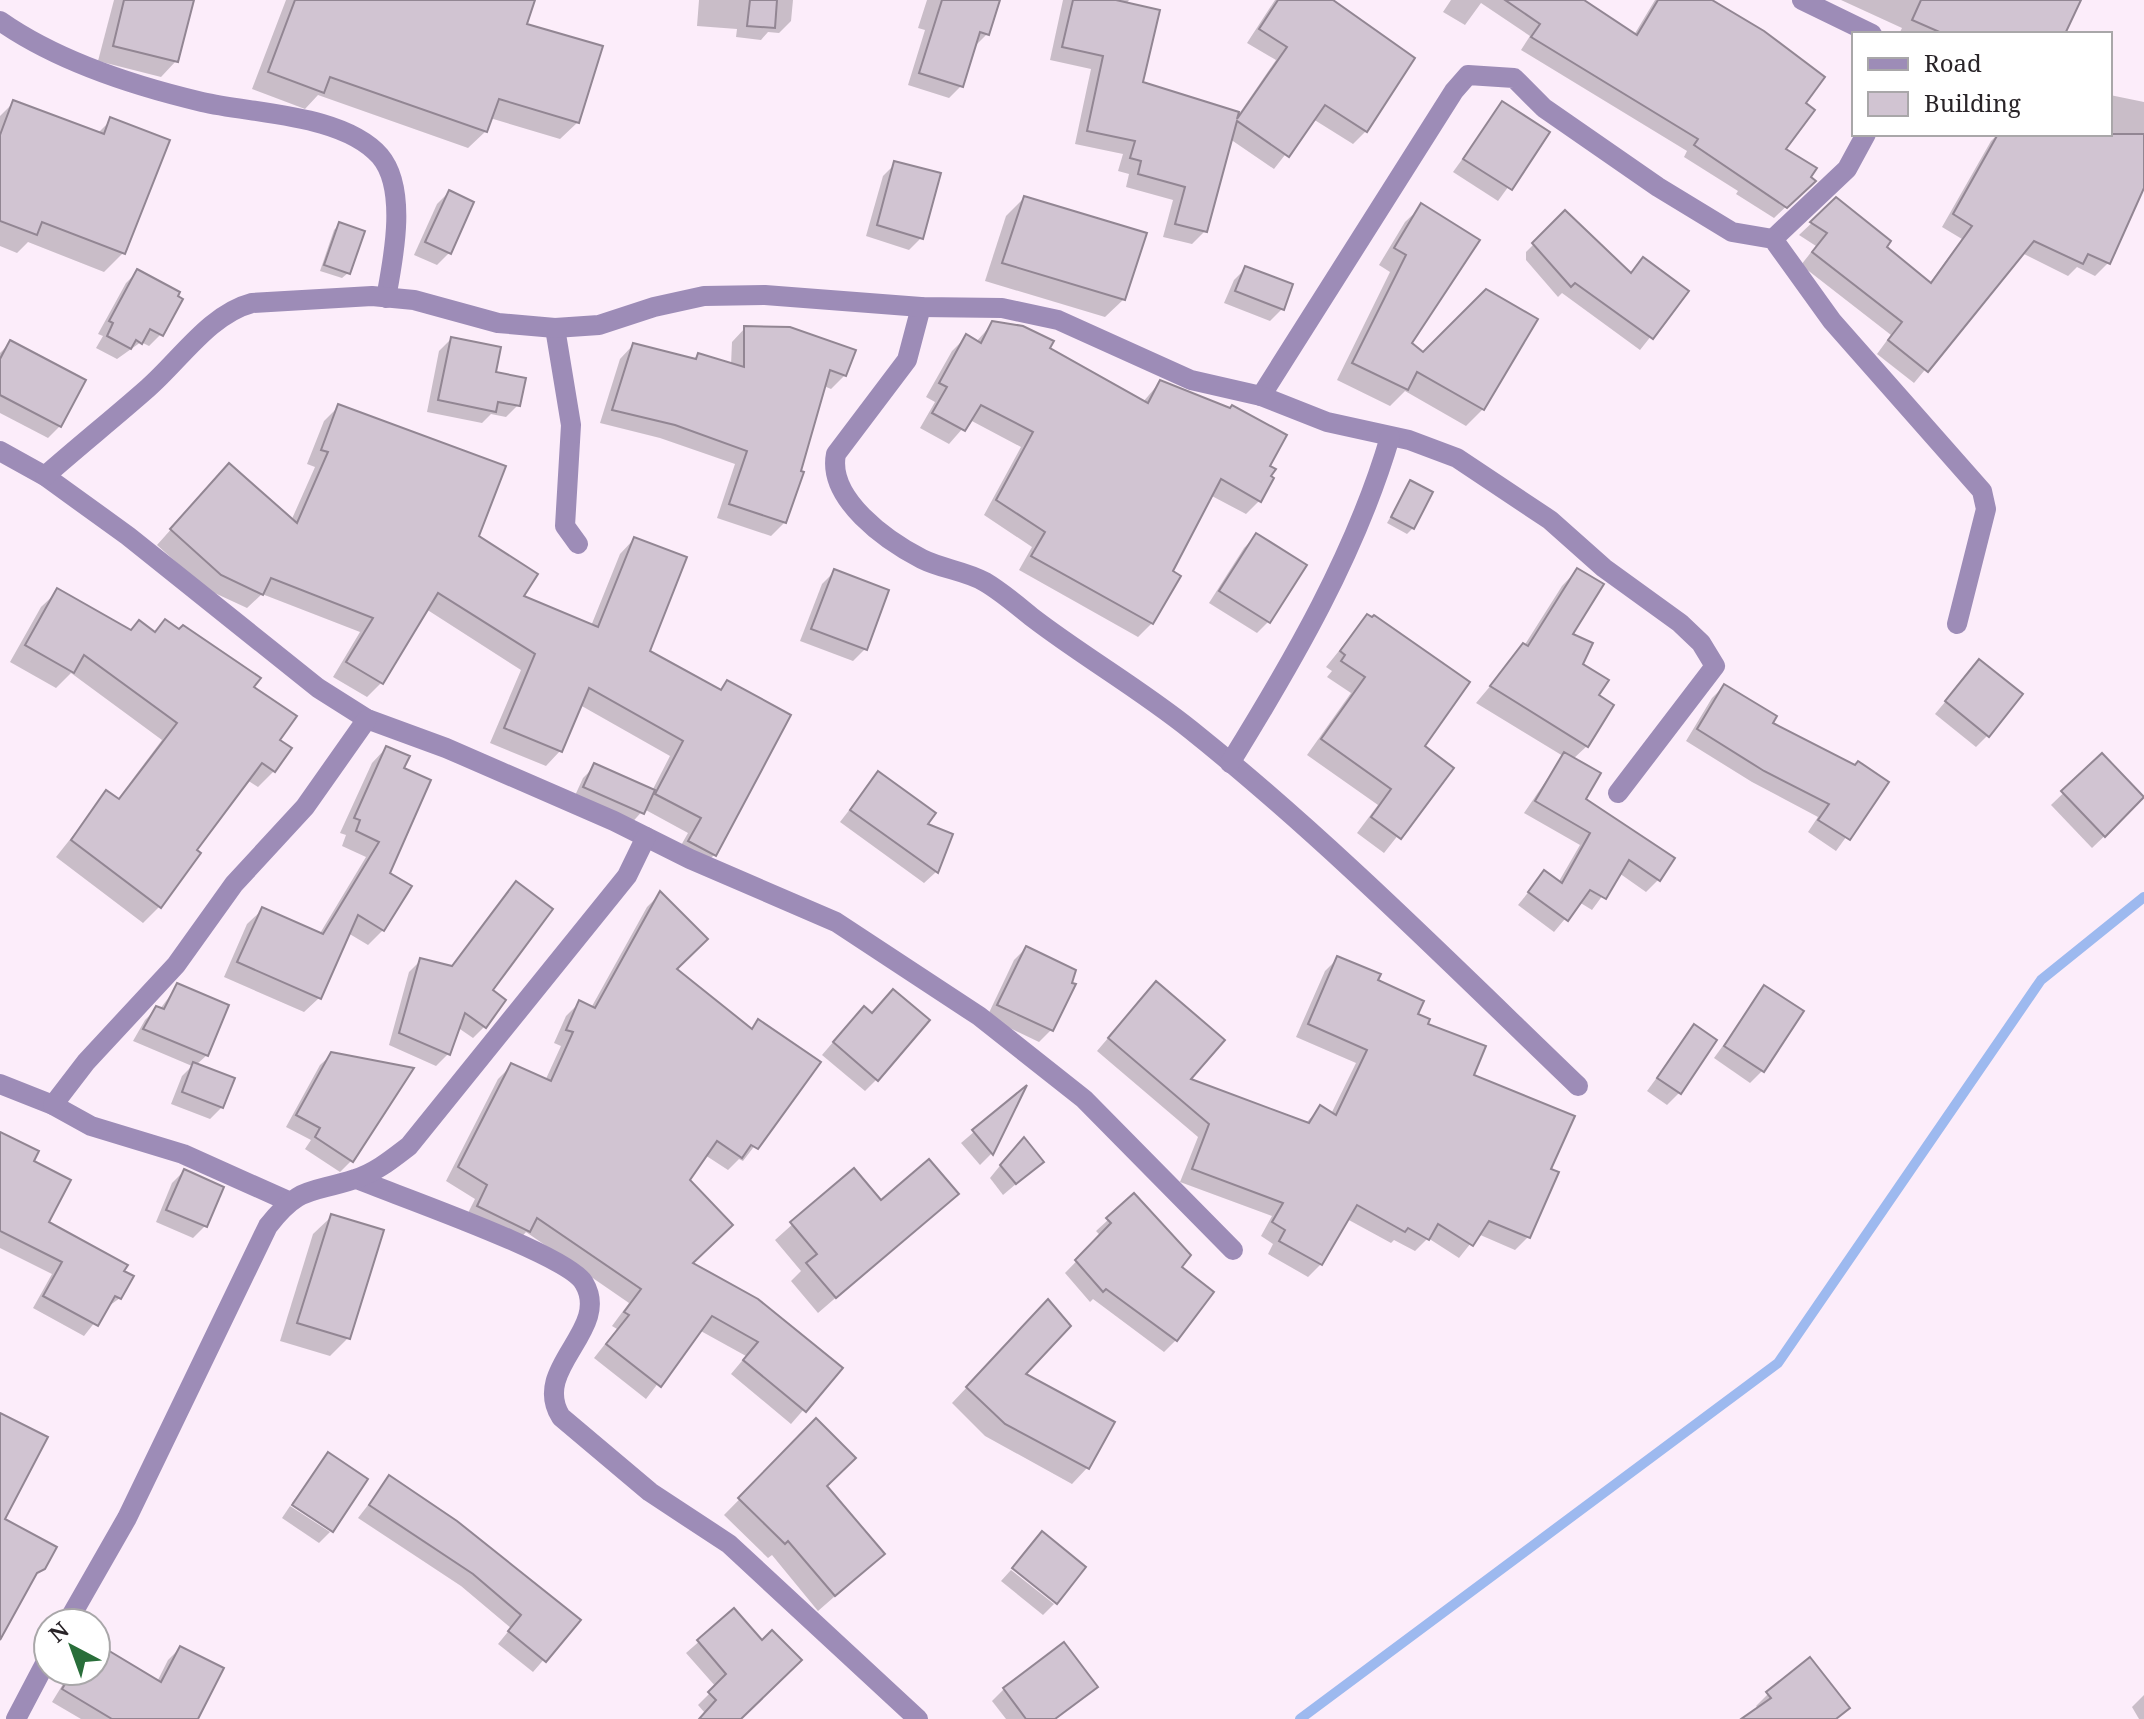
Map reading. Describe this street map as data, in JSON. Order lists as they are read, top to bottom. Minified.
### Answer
{"legend":["Road","Building"],"north":"top left"}
